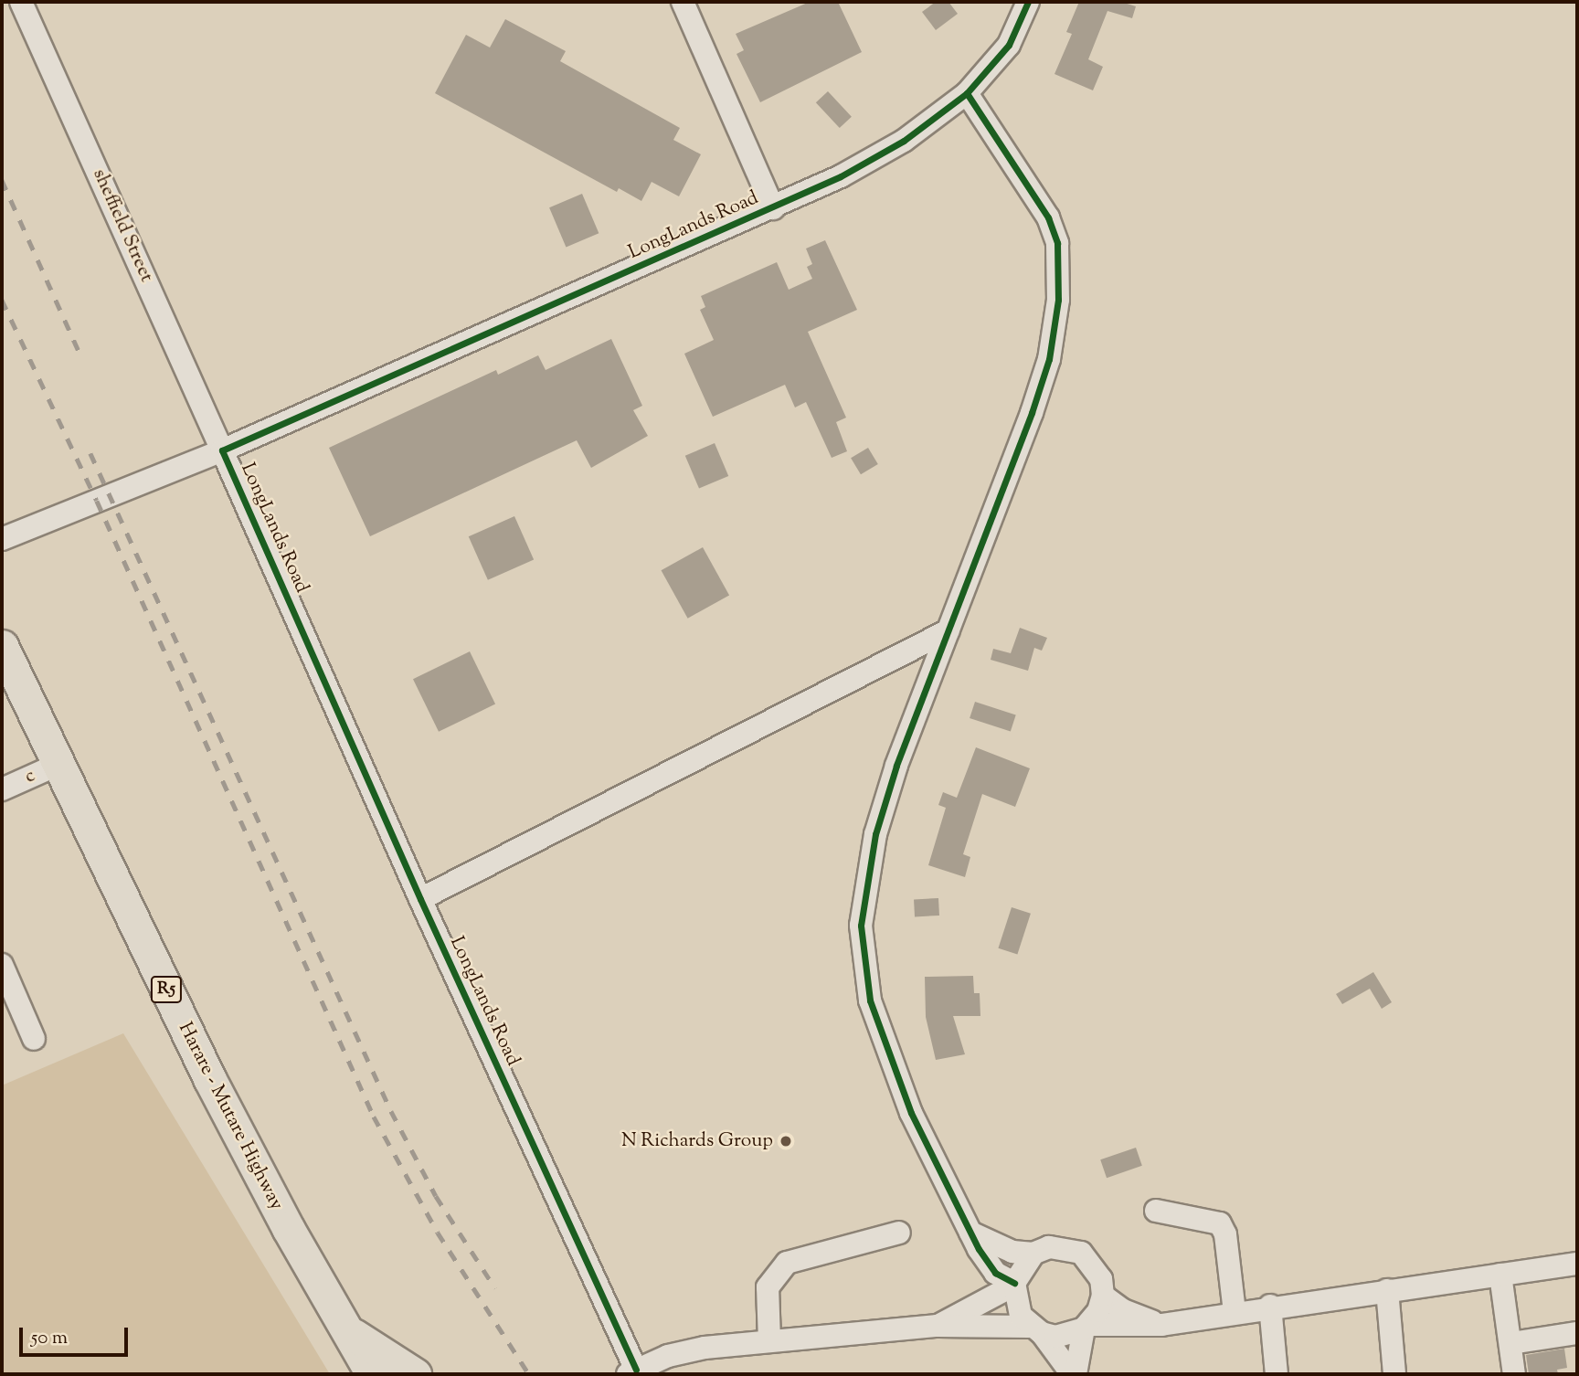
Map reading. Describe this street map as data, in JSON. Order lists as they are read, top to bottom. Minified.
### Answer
{"streets":{"highway":["R5","Harare - Mutare Highway"],"street":["sheffield Street","LongLands Road","c"]},"crossings":[["sheffield Street","LongLands Road"],["c","Harare - Mutare Highway"]],"places":["N Richards Group"],"scale_bar":"50 m"}
